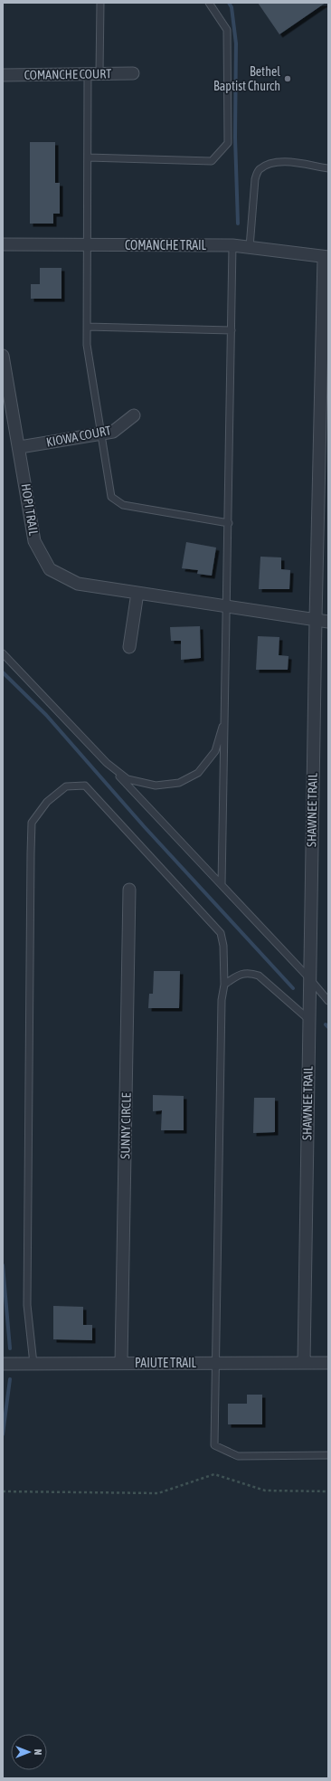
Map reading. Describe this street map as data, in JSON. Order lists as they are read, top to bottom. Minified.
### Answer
{"streets":{"street":["COMANCHE COURT","COMANCHE TRAIL","KIOWA COURT","HOPI TRAIL","SHAWNEE TRAIL","SUNNY CIRCLE","PAIUTE TRAIL"]},"crossings":[["COMANCHE TRAIL","SHAWNEE TRAIL"],["KIOWA COURT","HOPI TRAIL"],["HOPI TRAIL","SHAWNEE TRAIL"],["SHAWNEE TRAIL","PAIUTE TRAIL"],["SUNNY CIRCLE","PAIUTE TRAIL"]],"places":["Bethel Baptist Church"],"north":"right"}
